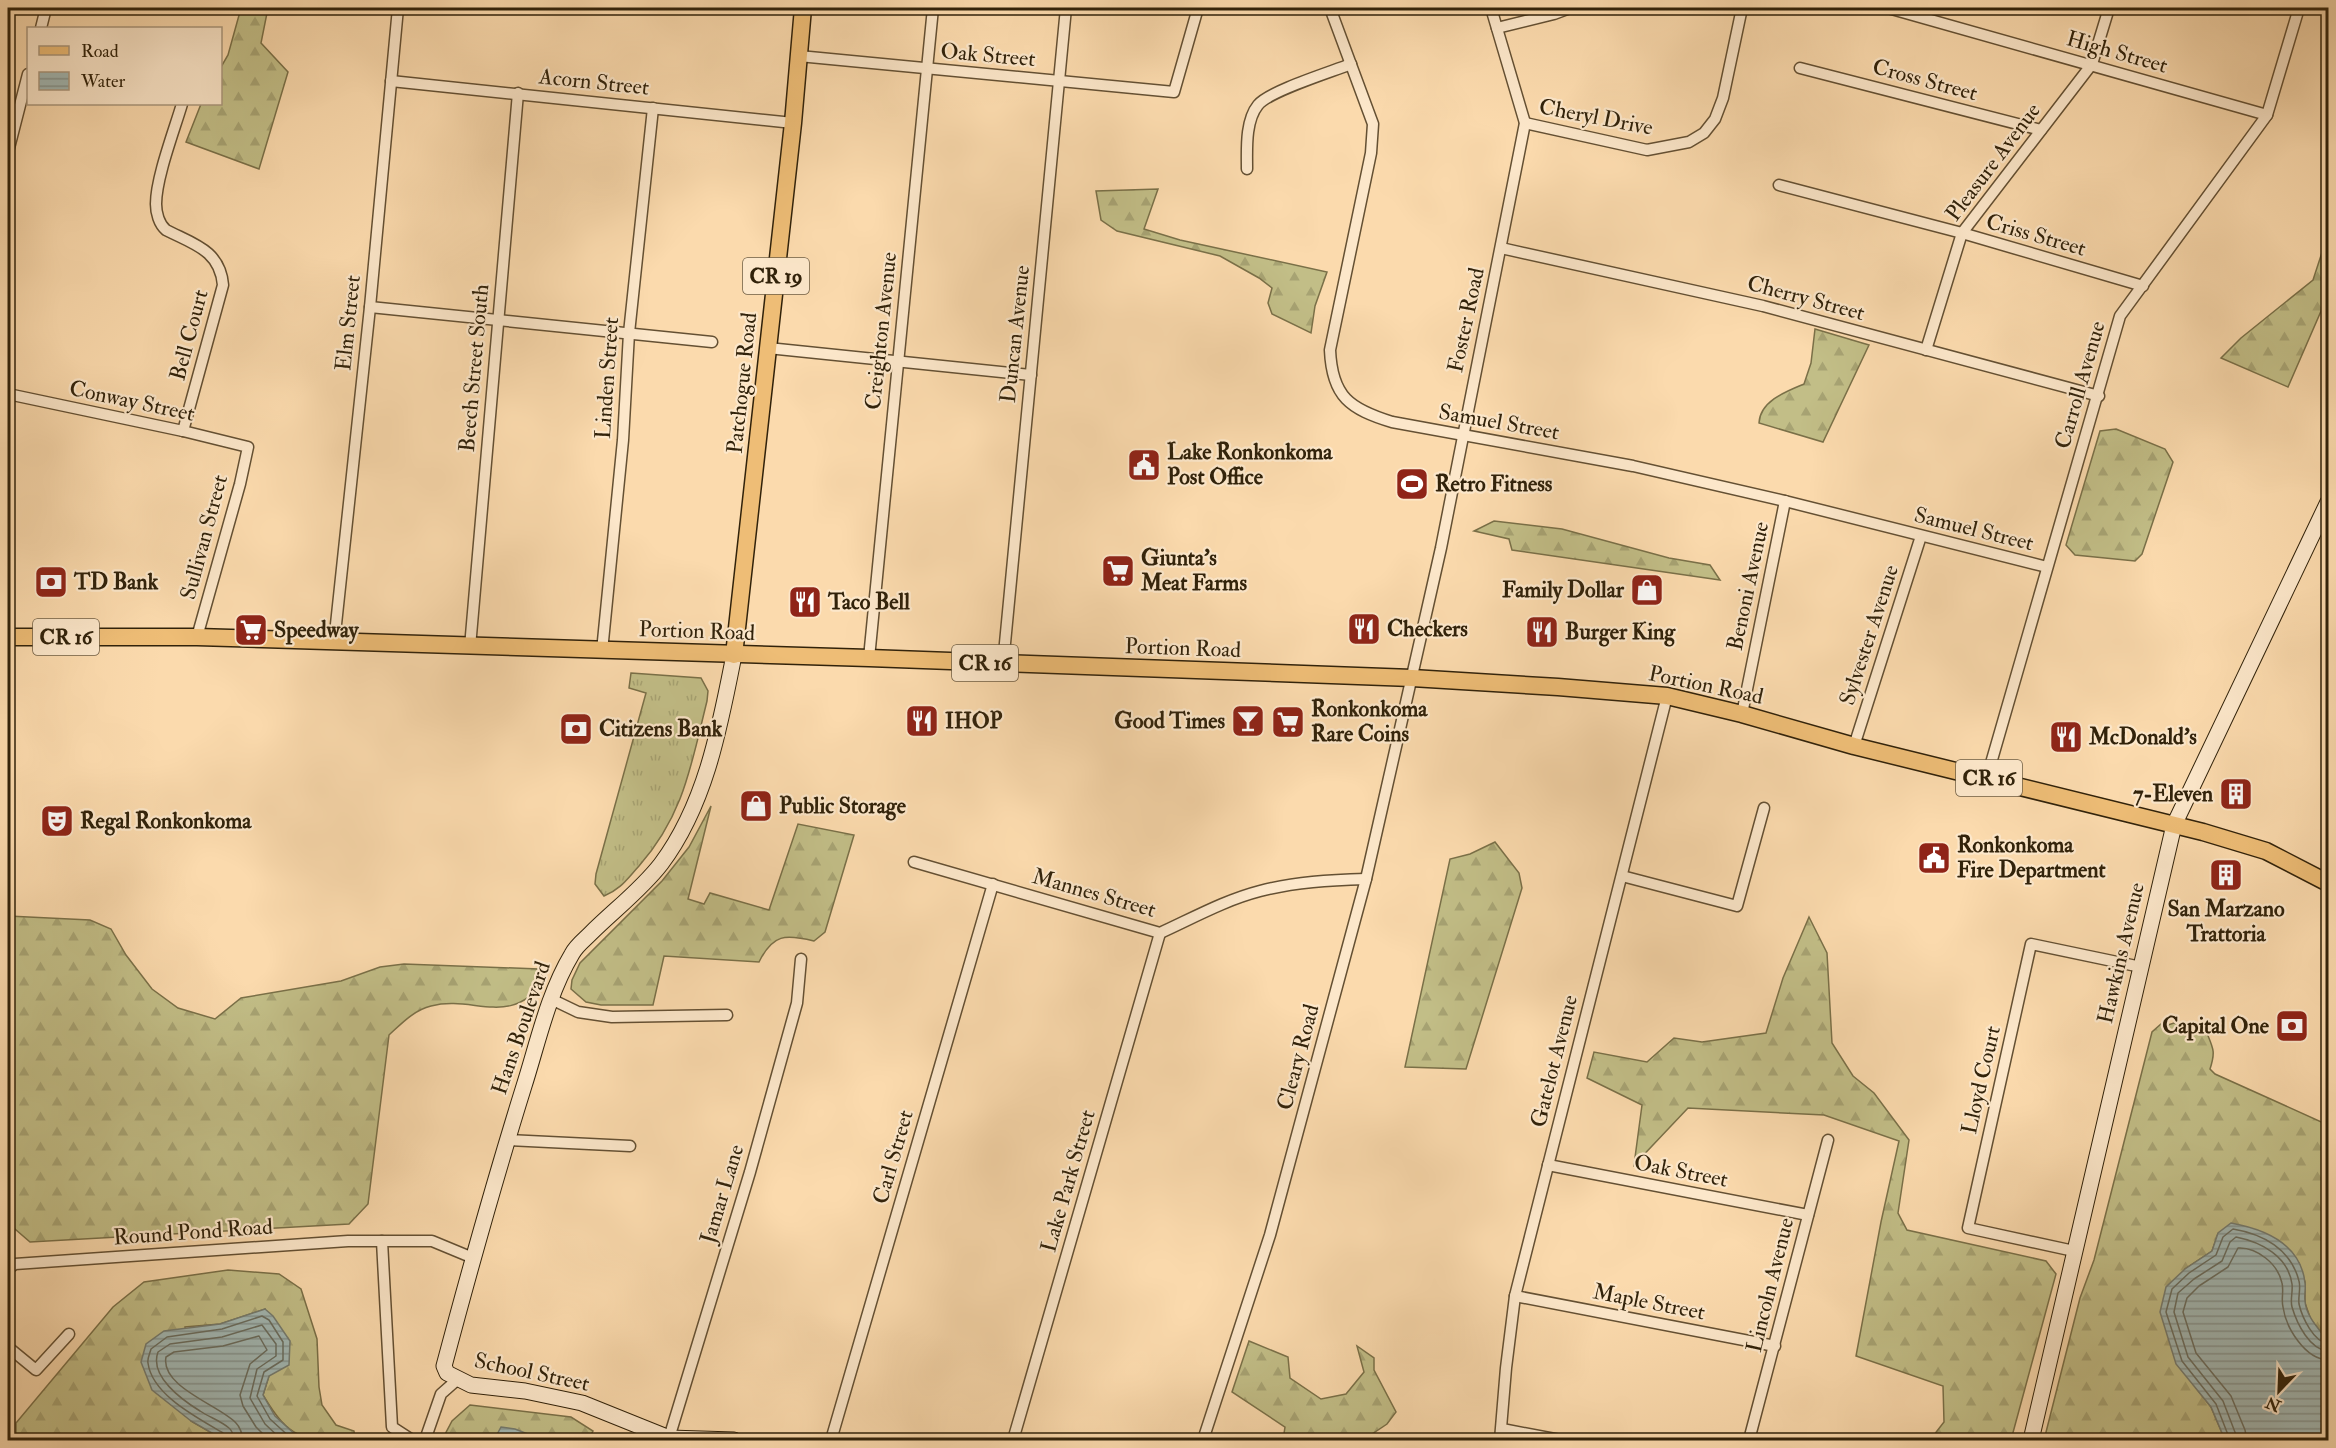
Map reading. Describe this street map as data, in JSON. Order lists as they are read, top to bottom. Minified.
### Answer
{"streets":{"main road":["CR 19","Patchogue Road","Portion Road","CR 16"],"street":["High Street","Oak Street","Cross Street","Acorn Street","Cheryl Drive","Pleasure Avenue","Criss Street","Cherry Street","Foster Road","Elm Street","Creighton Avenue","Duncan Avenue","Bell Court","Beech Street South","Linden Street","Carroll Avenue","Conway Street","Samuel Street","Sullivan Street","Benoni Avenue","Sylvester Avenue","Mannes Street","Hawkins Avenue","Hans Boulevard","Cleary Road","Gatelot Avenue","Lloyd Court","Carl Street","Lake Park Street","Jamar Lane","Round Pond Road","Lincoln Avenue","Maple Street","School Street"]},"crossings":[["High Street","Pleasure Avenue"],["High Street","Carroll Avenue"],["Oak Street","Creighton Avenue"],["Oak Street","Duncan Avenue"],["Oak Street","Patchogue Road"],["Oak Street","Gatelot Avenue"],["Oak Street","Lincoln Avenue"],["Cross Street","Pleasure Avenue"],["Acorn Street","Elm Street"],["Acorn Street","Beech Street South"],["Acorn Street","Linden Street"],["Acorn Street","Patchogue Road"],["Cheryl Drive","Foster Road"],["Pleasure Avenue","Criss Street"],["Pleasure Avenue","Cherry Street"],["Criss Street","Carroll Avenue"],["Cherry Street","Foster Road"],["Cherry Street","Carroll Avenue"],["Foster Road","Samuel Street"],["Foster Road","Portion Road"],["Foster Road","Cleary Road"],["Elm Street","Portion Road"],["Creighton Avenue","Portion Road"],["Duncan Avenue","Portion Road"],["Bell Court","Conway Street"],["Beech Street South","Portion Road"],["Linden Street","Portion Road"],["Patchogue Road","Portion Road"],["Patchogue Road","Hans Boulevard"],["Carroll Avenue","Samuel Street"],["Carroll Avenue","Portion Road"],["Conway Street","Sullivan Street"],["Samuel Street","Benoni Avenue"],["Samuel Street","Sylvester Avenue"],["Sullivan Street","Portion Road"],["Benoni Avenue","Portion Road"],["Portion Road","Sylvester Avenue"],["Portion Road","Hawkins Avenue"],["Portion Road","Hans Boulevard"],["Portion Road","Cleary Road"],["Portion Road","Gatelot Avenue"],["Mannes Street","Cleary Road"],["Mannes Street","Carl Street"],["Mannes Street","Lake Park Street"],["Hawkins Avenue","Lloyd Court"],["Hans Boulevard","Round Pond Road"],["Hans Boulevard","School Street"],["Gatelot Avenue","Maple Street"],["Jamar Lane","School Street"],["Lincoln Avenue","Maple Street"]],"places":{"public building":["Lake Ronkonkoma Post Office","Ronkonkoma Fire Department"],"sports":["Retro Fitness"],"supermarket":["Giunta's Meat Farms","Speedway","Ronkonkoma Rare Coins"],"bank":["TD Bank","Citizens Bank","Capital One"],"shop":["Family Dollar","Public Storage"],"restaurant":["Taco Bell","Checkers","Burger King","IHOP","McDonald's"],"bar":["Good Times"],"building":["7-Eleven","San Marzano Trattoria"],"theatre":["Regal Ronkonkoma"]},"legend":["Road","Water"],"north":"bottom left"}
